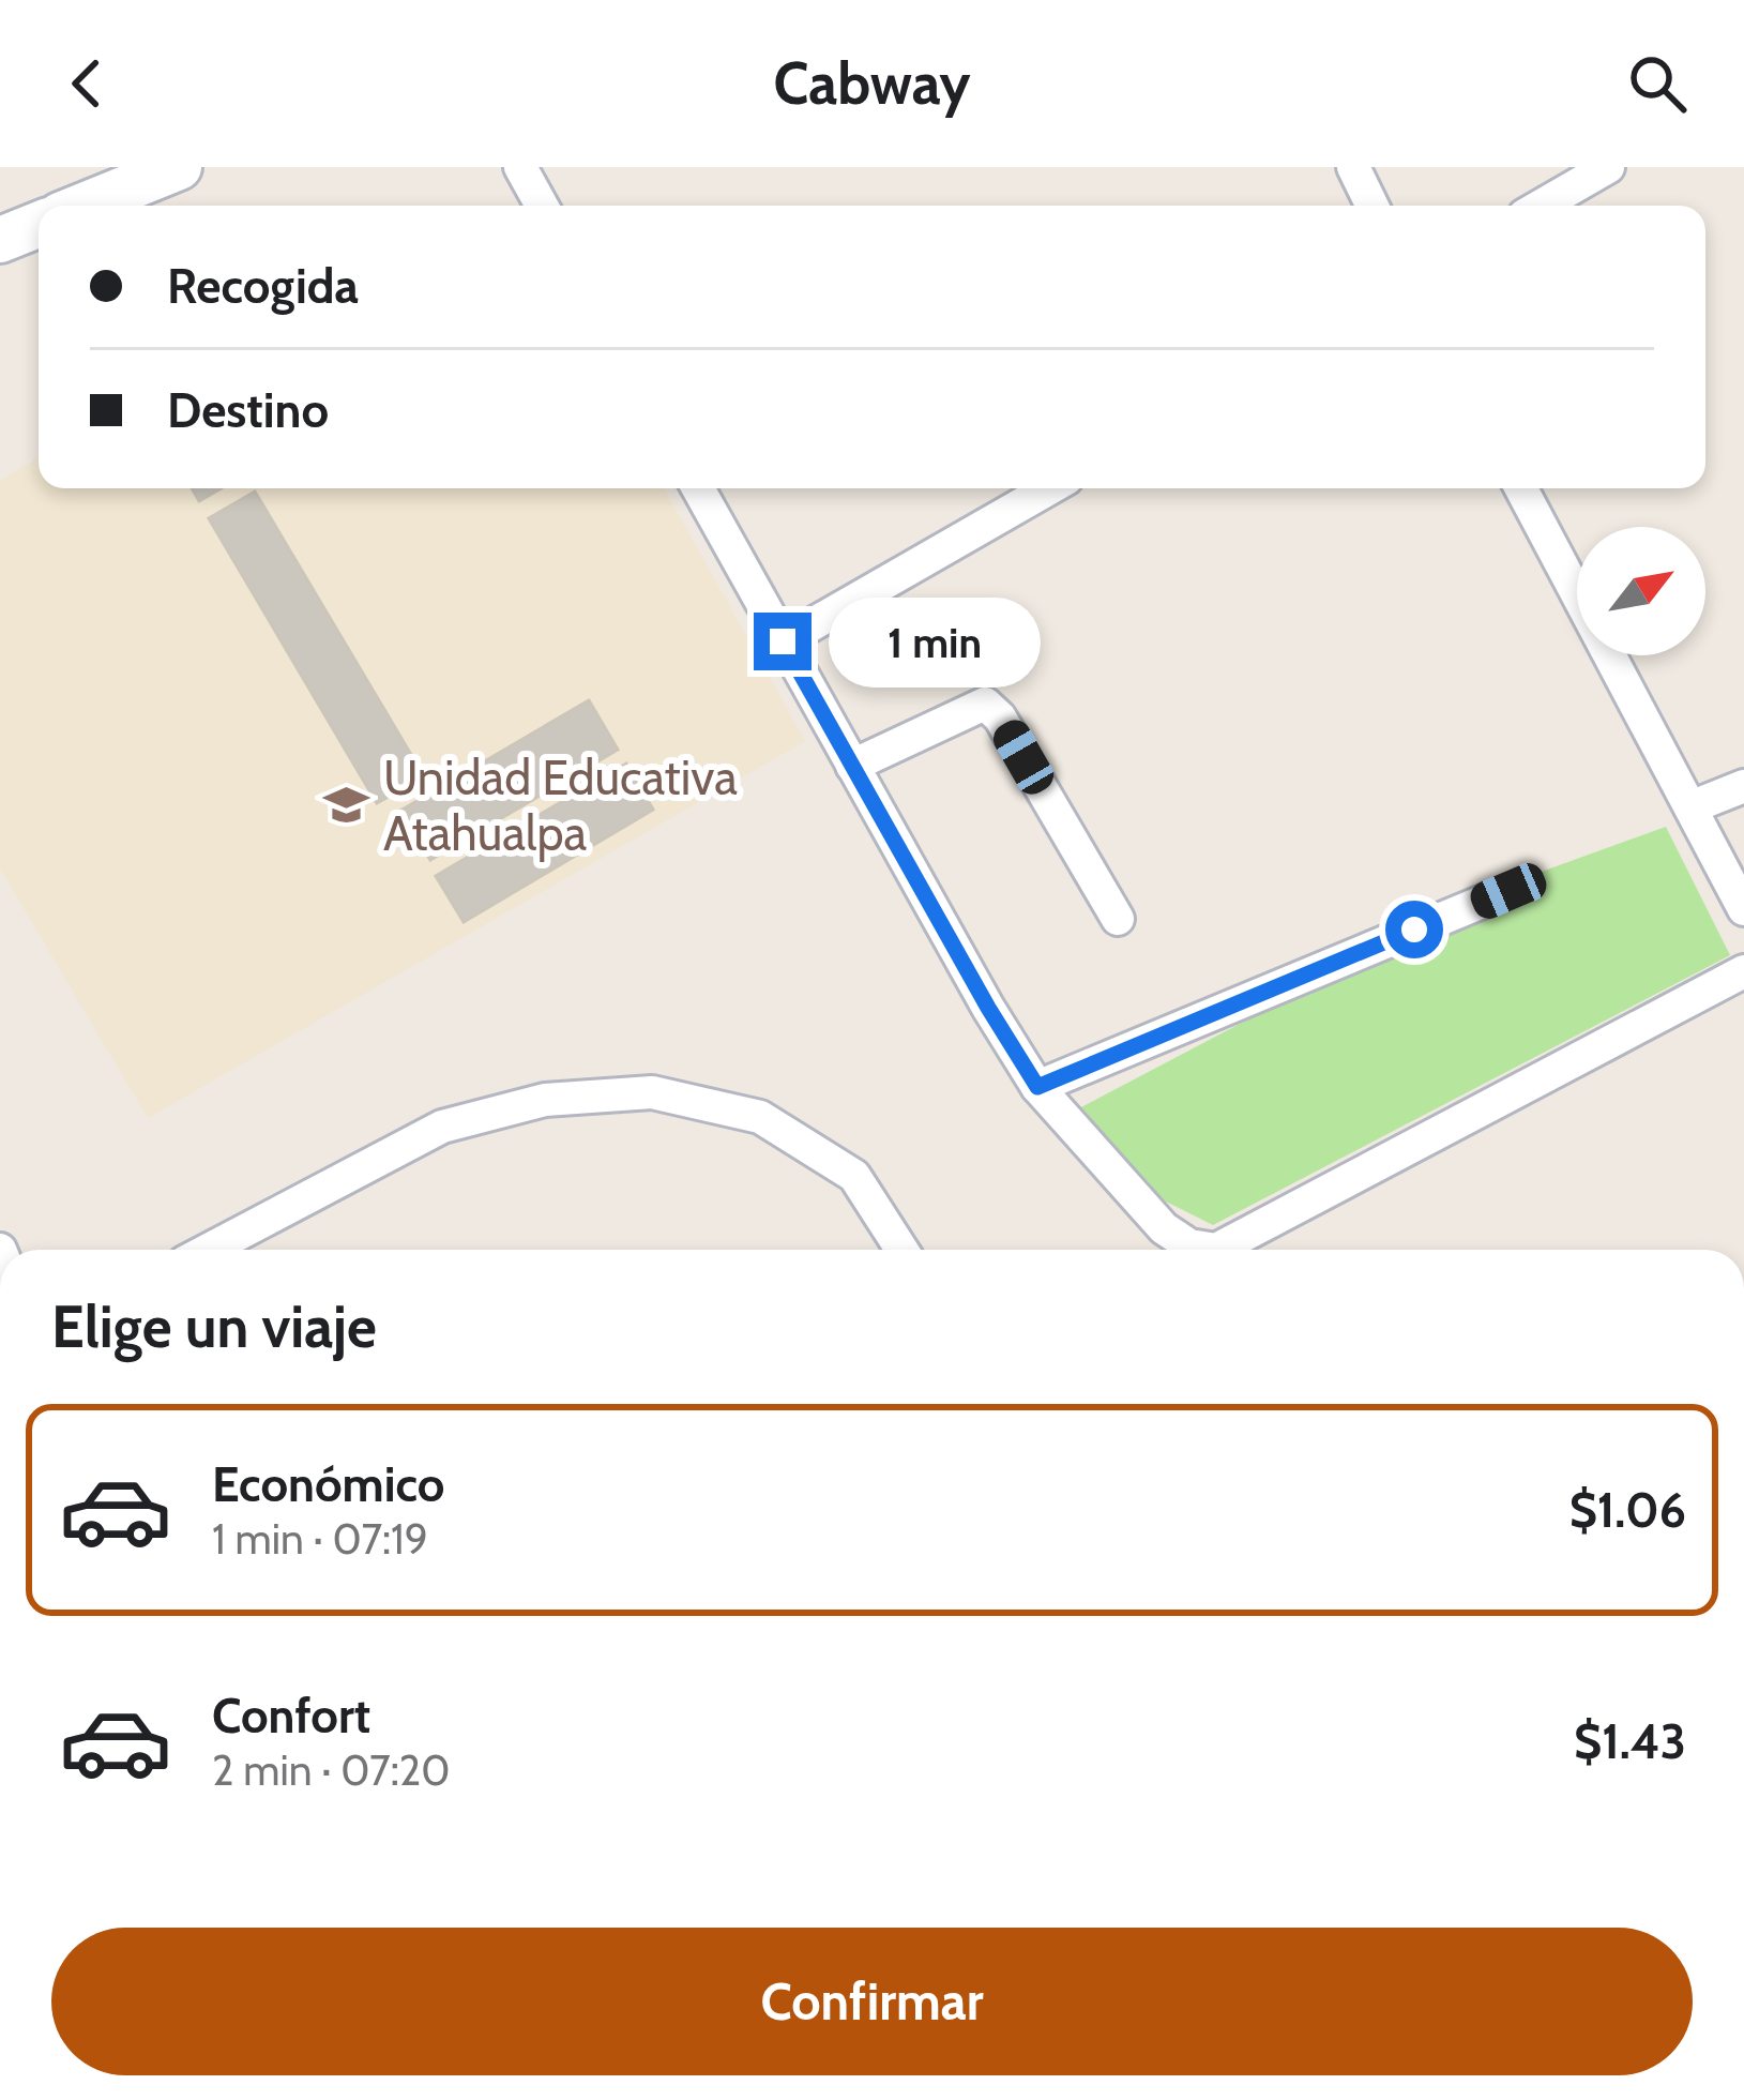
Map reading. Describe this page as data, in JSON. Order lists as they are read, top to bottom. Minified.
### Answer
{"places":{"school or university":["Unidad Educativa Atahualpa"]},"north":"top right","page":{"header":"Cabway","banner":["Recogida","Destino"],"bubble":"1 min","heading":"Elige un viaje","list":[{"name":"Económico","note":"1 min · 07:19","value":"$1.06"},{"name":"Confort","note":"2 min · 07:20","value":"$1.43"}],"buttons":"Confirmar"}}
